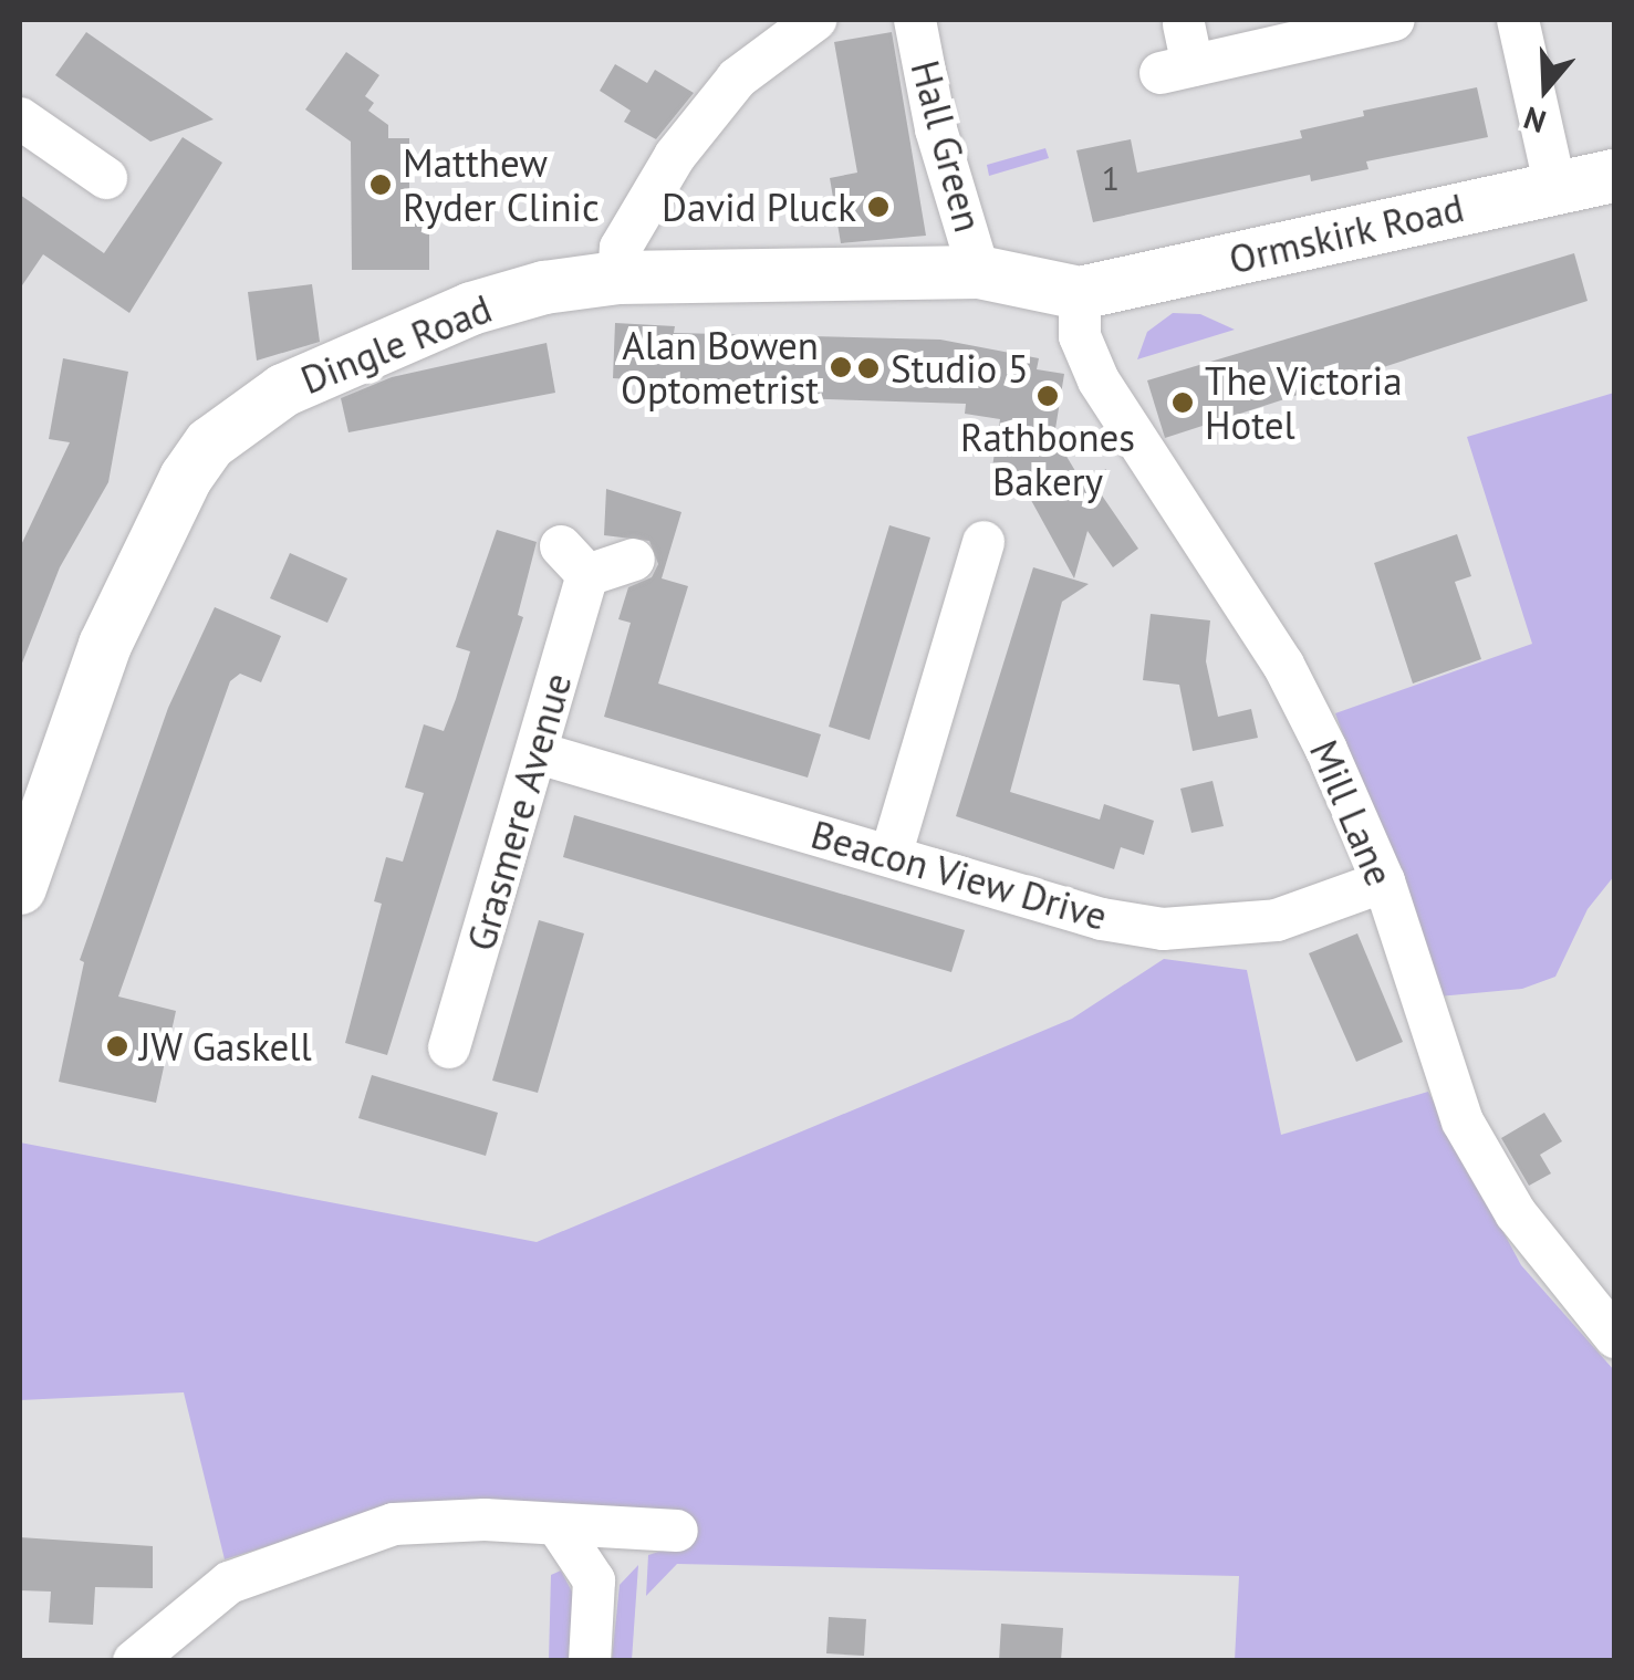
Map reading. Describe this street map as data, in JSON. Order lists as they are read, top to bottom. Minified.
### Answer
{"streets":{"main road":["Ormskirk Road","Dingle Road"],"street":["Hall Green","Grasmere Avenue","Mill Lane","Beacon View Drive"]},"crossings":[["Hall Green","Dingle Road"],["Ormskirk Road","Dingle Road"],["Ormskirk Road","Mill Lane"],["Dingle Road","Mill Lane"],["Grasmere Avenue","Beacon View Drive"],["Mill Lane","Beacon View Drive"]],"places":["Matthew Ryder Clinic","David Pluck","Alan Bowen Optometrist","Studio 5","Rathbones Bakery","The Victoria Hotel","JW Gaskell"],"house_numbers":["1"],"north":"bottom"}
